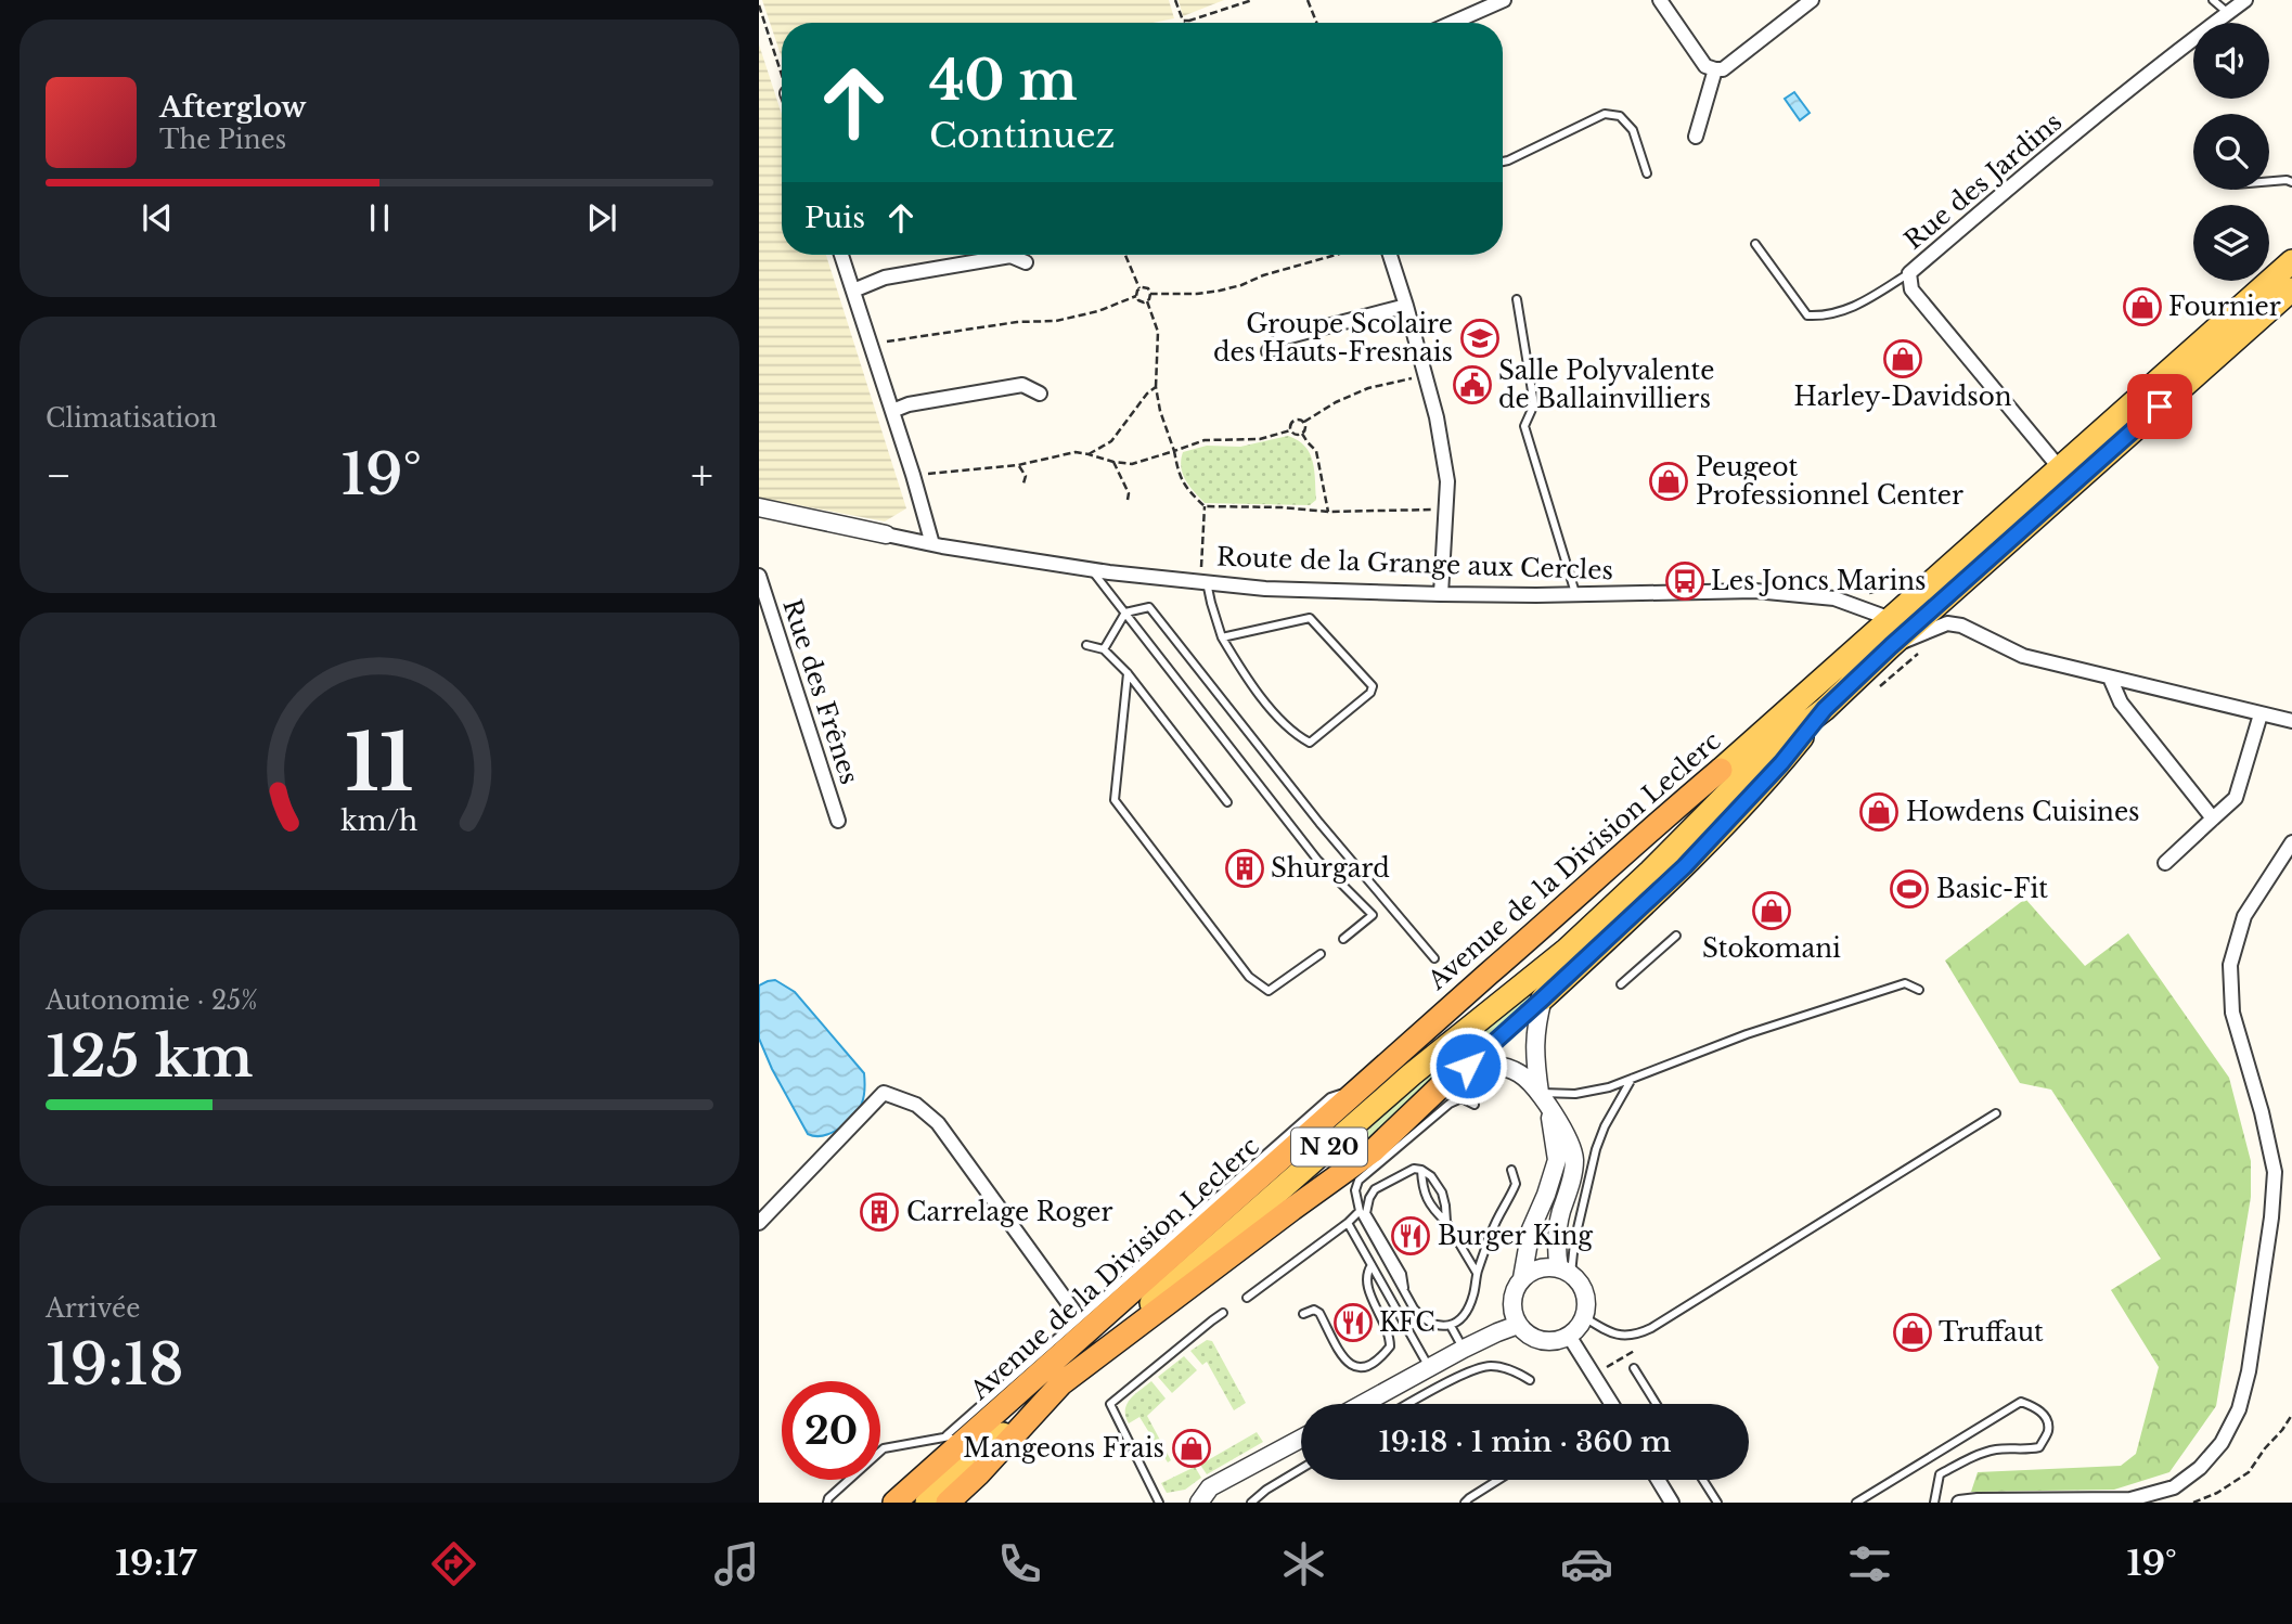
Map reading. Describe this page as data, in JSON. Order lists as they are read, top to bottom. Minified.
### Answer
{"streets":{"highway":["Avenue de la Division Leclerc","N 20"],"street":["Rue des Jardins","Route de la Grange aux Cercles","Rue des Frênes"]},"crossings":[["Rue des Jardins","Avenue de la Division Leclerc"],["Route de la Grange aux Cercles","Avenue de la Division Leclerc"]],"places":{"shop":["Fournier","Harley-Davidson","Peugeot Professionnel Center","Howdens Cuisines","Stokomani","Truffaut","Mangeons Frais"],"school or university":["Groupe Scolaire des Hauts-Fresnais"],"public building":["Salle Polyvalente de Ballainvilliers"],"bus stop":["Les Joncs Marins"],"building":["Shurgard","Carrelage Roger"],"sports":["Basic-Fit"],"restaurant":["Burger King","KFC"]},"page":{"turn":["40 m","Continuez"],"song":["Afterglow","The Pines"],"then":"Puis","tile":["Climatisation",["Autonomie · 25%","125 km"],["Arrivée","19:18"]],"heat":["−","19°","+"],"limit":"20","trip":"19:18 · 1 min · 360 m","tabs":["19:17","19°"],"gauge":["11","km/h"]}}
